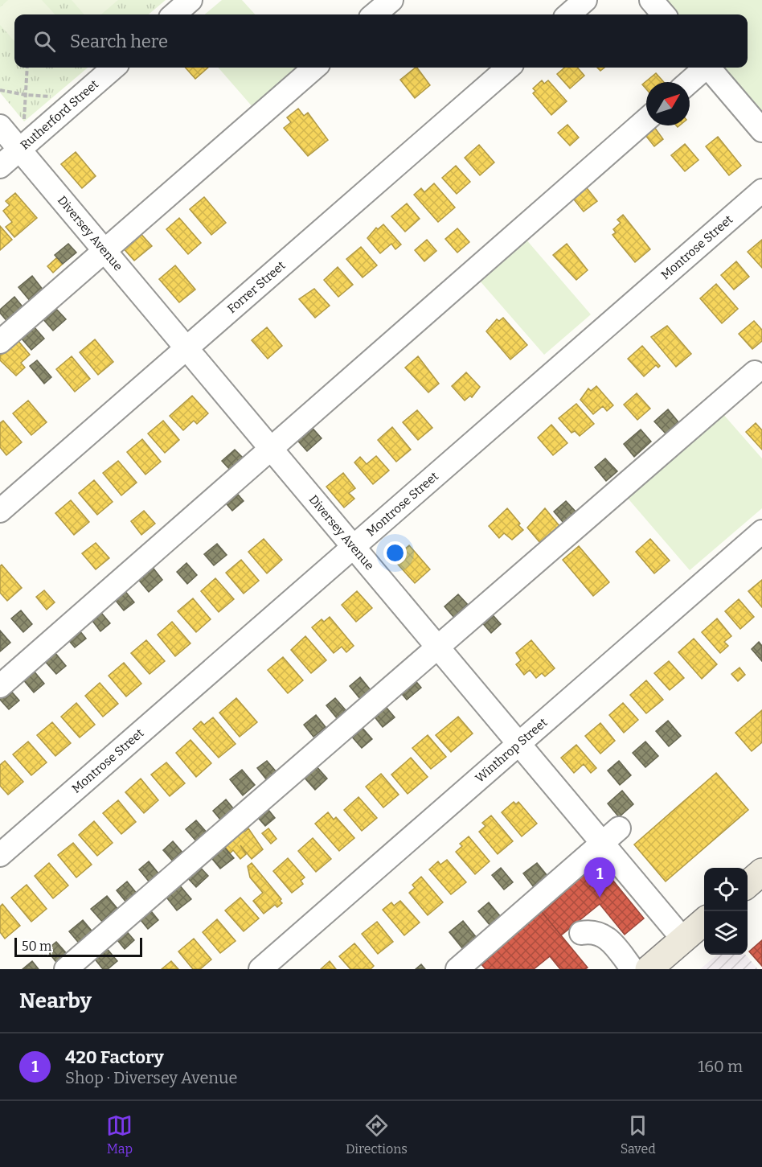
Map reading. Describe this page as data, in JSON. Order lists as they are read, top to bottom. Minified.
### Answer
{"streets":{"street":["Rutherford Street","Diversey Avenue","Montrose Street","Forrer Street","Winthrop Street"]},"crossings":[["Rutherford Street","Diversey Avenue"],["Diversey Avenue","Montrose Street"],["Diversey Avenue","Forrer Street"],["Diversey Avenue","Winthrop Street"]],"scale_bar":"50 m","north":"top right","page":{"search":"Search here","pins":"1","scale":"50 m","heading":"Nearby","list":[{"mark":"1","name":"420 Factory","note":"Shop · Diversey Avenue","value":"160 m"}],"nav":["Map","Directions","Saved"]}}
